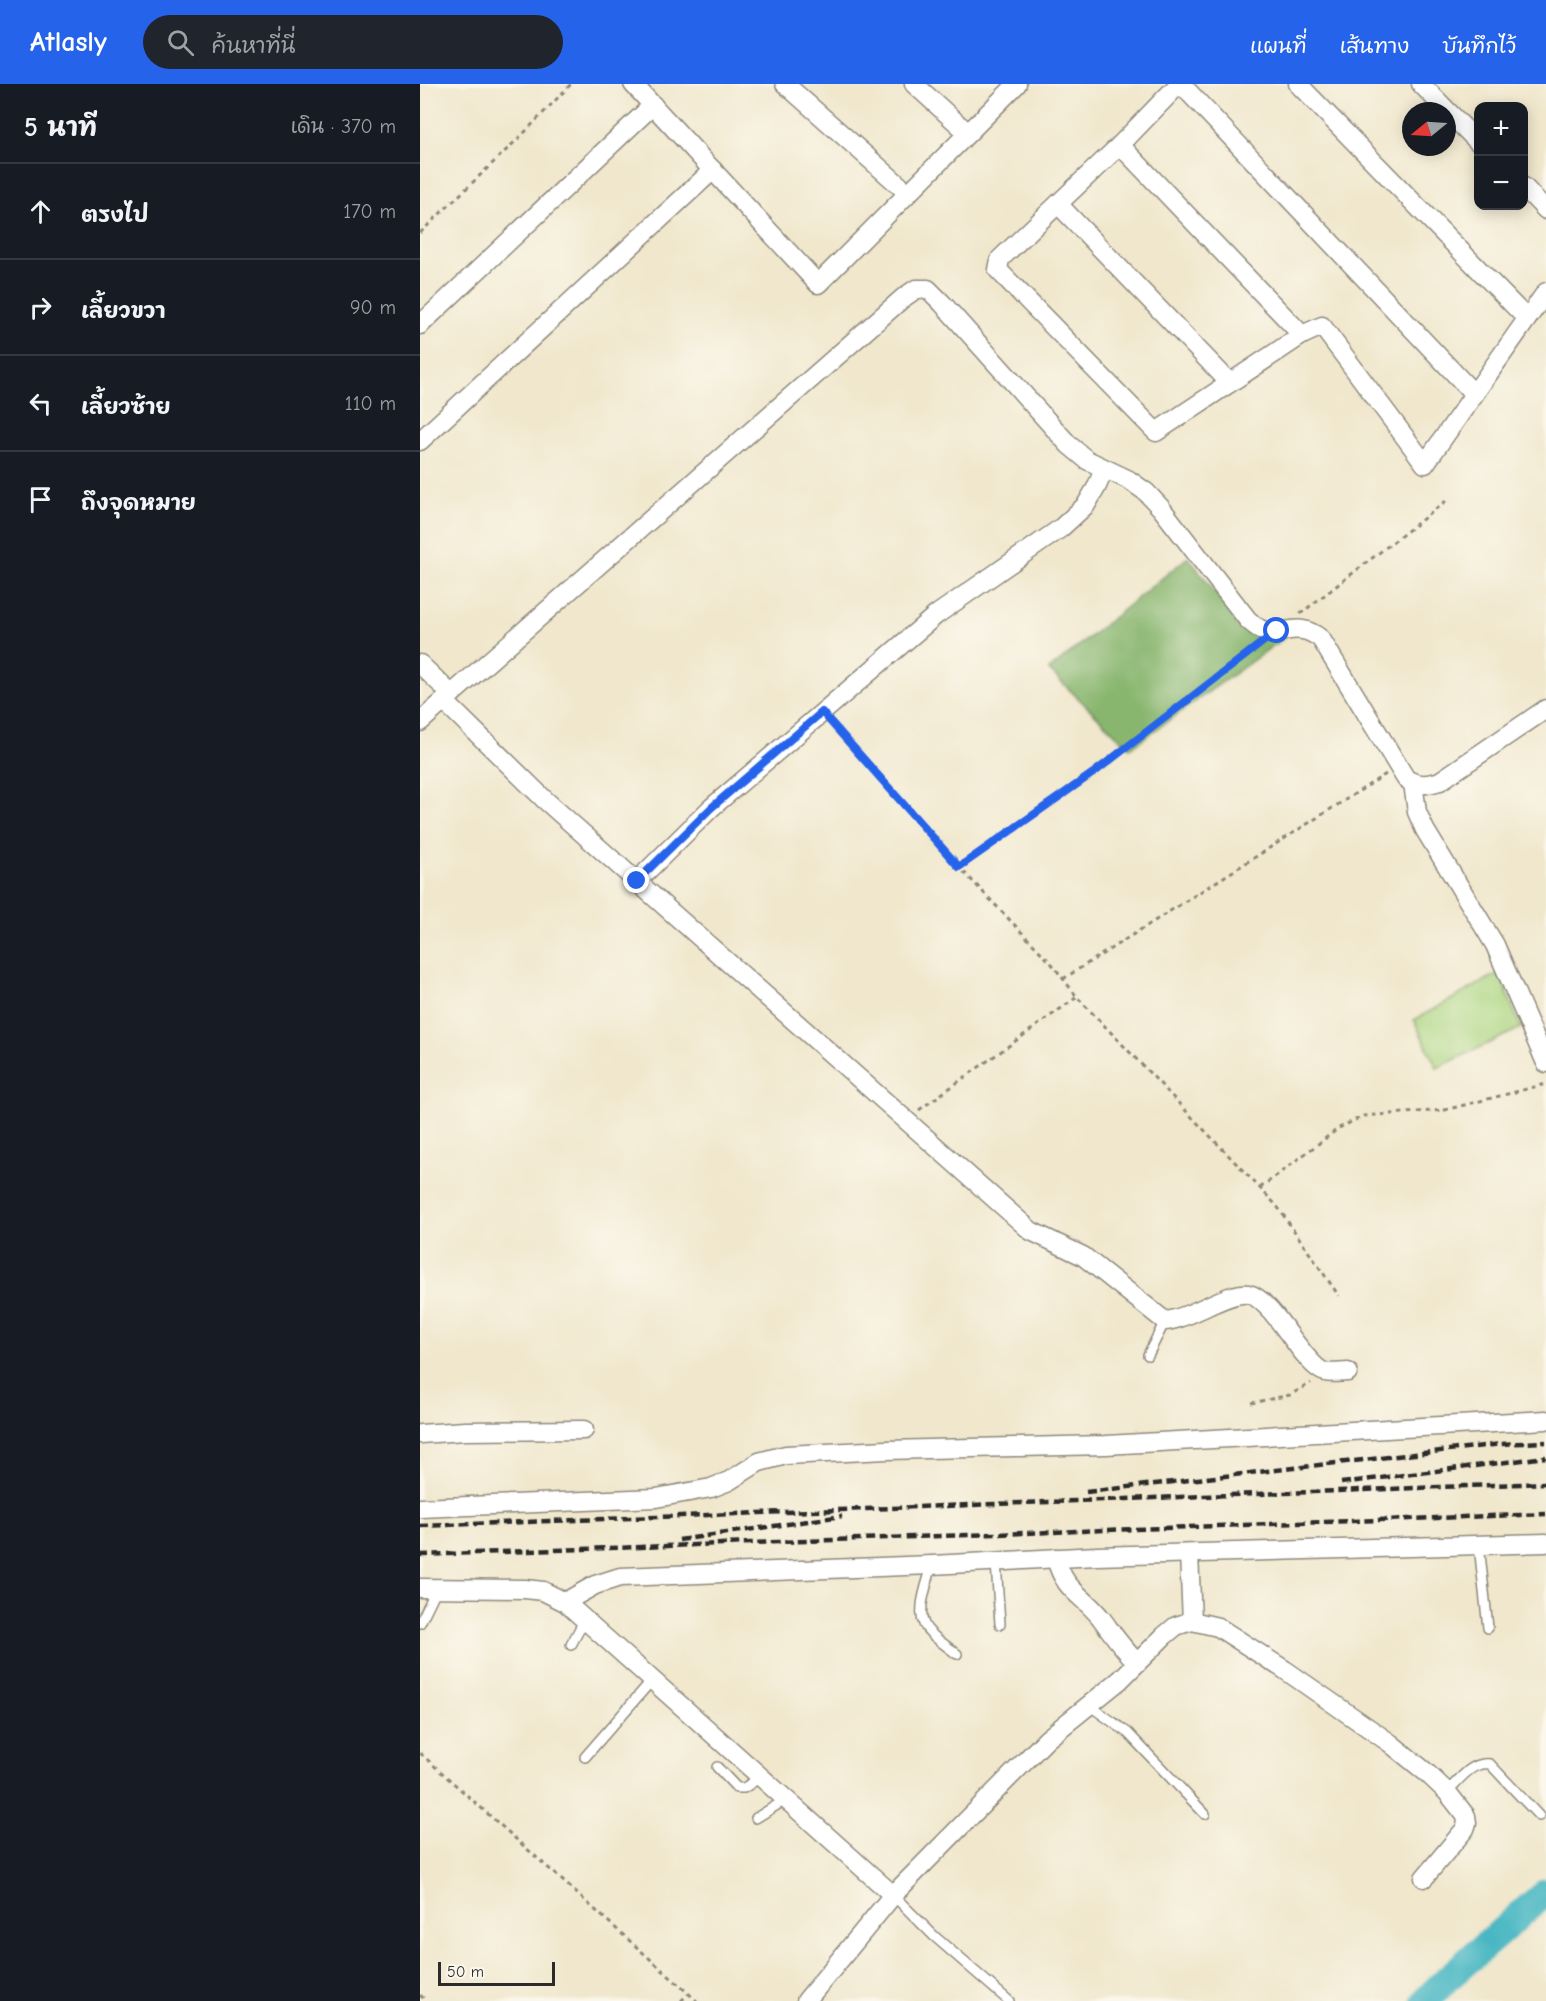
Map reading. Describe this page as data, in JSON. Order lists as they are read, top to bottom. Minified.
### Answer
{"scale_bar":"50 m","north":"left","page":{"header":"Atlasly","search":"ค้นหาที่นี่","nav":["แผนที่","เส้นทาง","บันทึกไว้"],"heading":["5 นาที","เดิน · 370 m"],"map_buttons":["+","−"],"list":[["ตรงไป","170 m"],["เลี้ยวขวา","90 m"],["เลี้ยวซ้าย","110 m"],"ถึงจุดหมาย"],"scale":"50 m"}}
